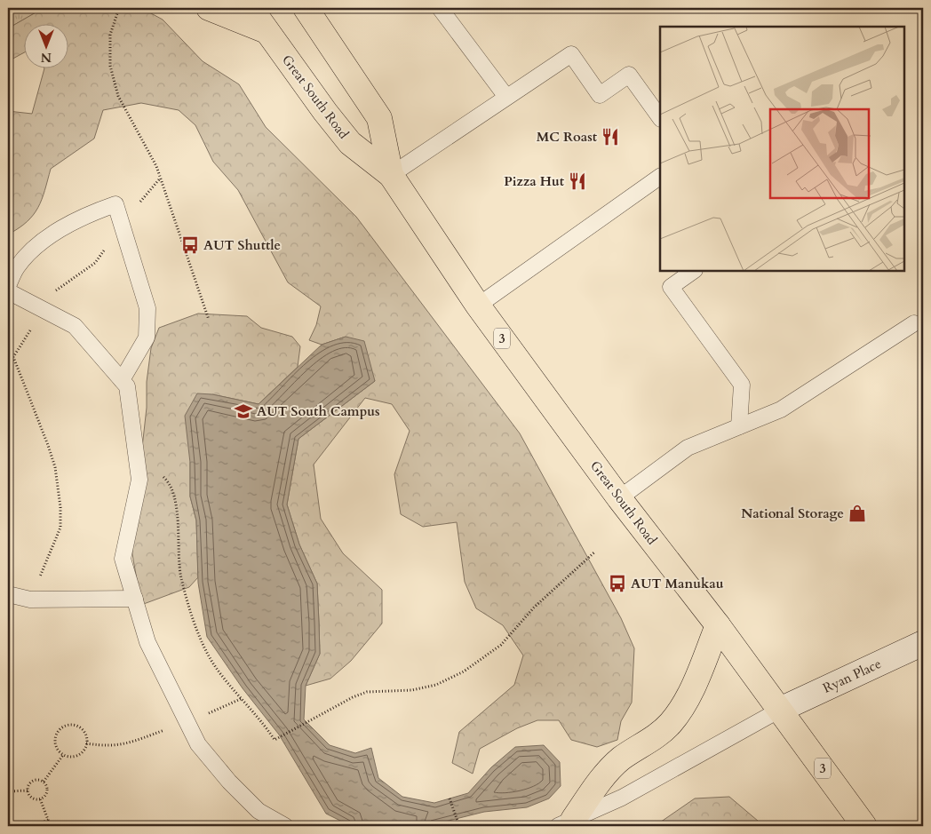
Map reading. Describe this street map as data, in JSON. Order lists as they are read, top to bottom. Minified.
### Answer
{"streets":{"main road":["Great South Road","3"],"street":["Ryan Place"]},"crossings":[["Great South Road","Ryan Place"]],"places":{"restaurant":["MC Roast","Pizza Hut"],"bus stop":["AUT Shuttle","AUT Manukau"],"school or university":["AUT South Campus"],"shop":["National Storage"]},"north":"bottom"}
